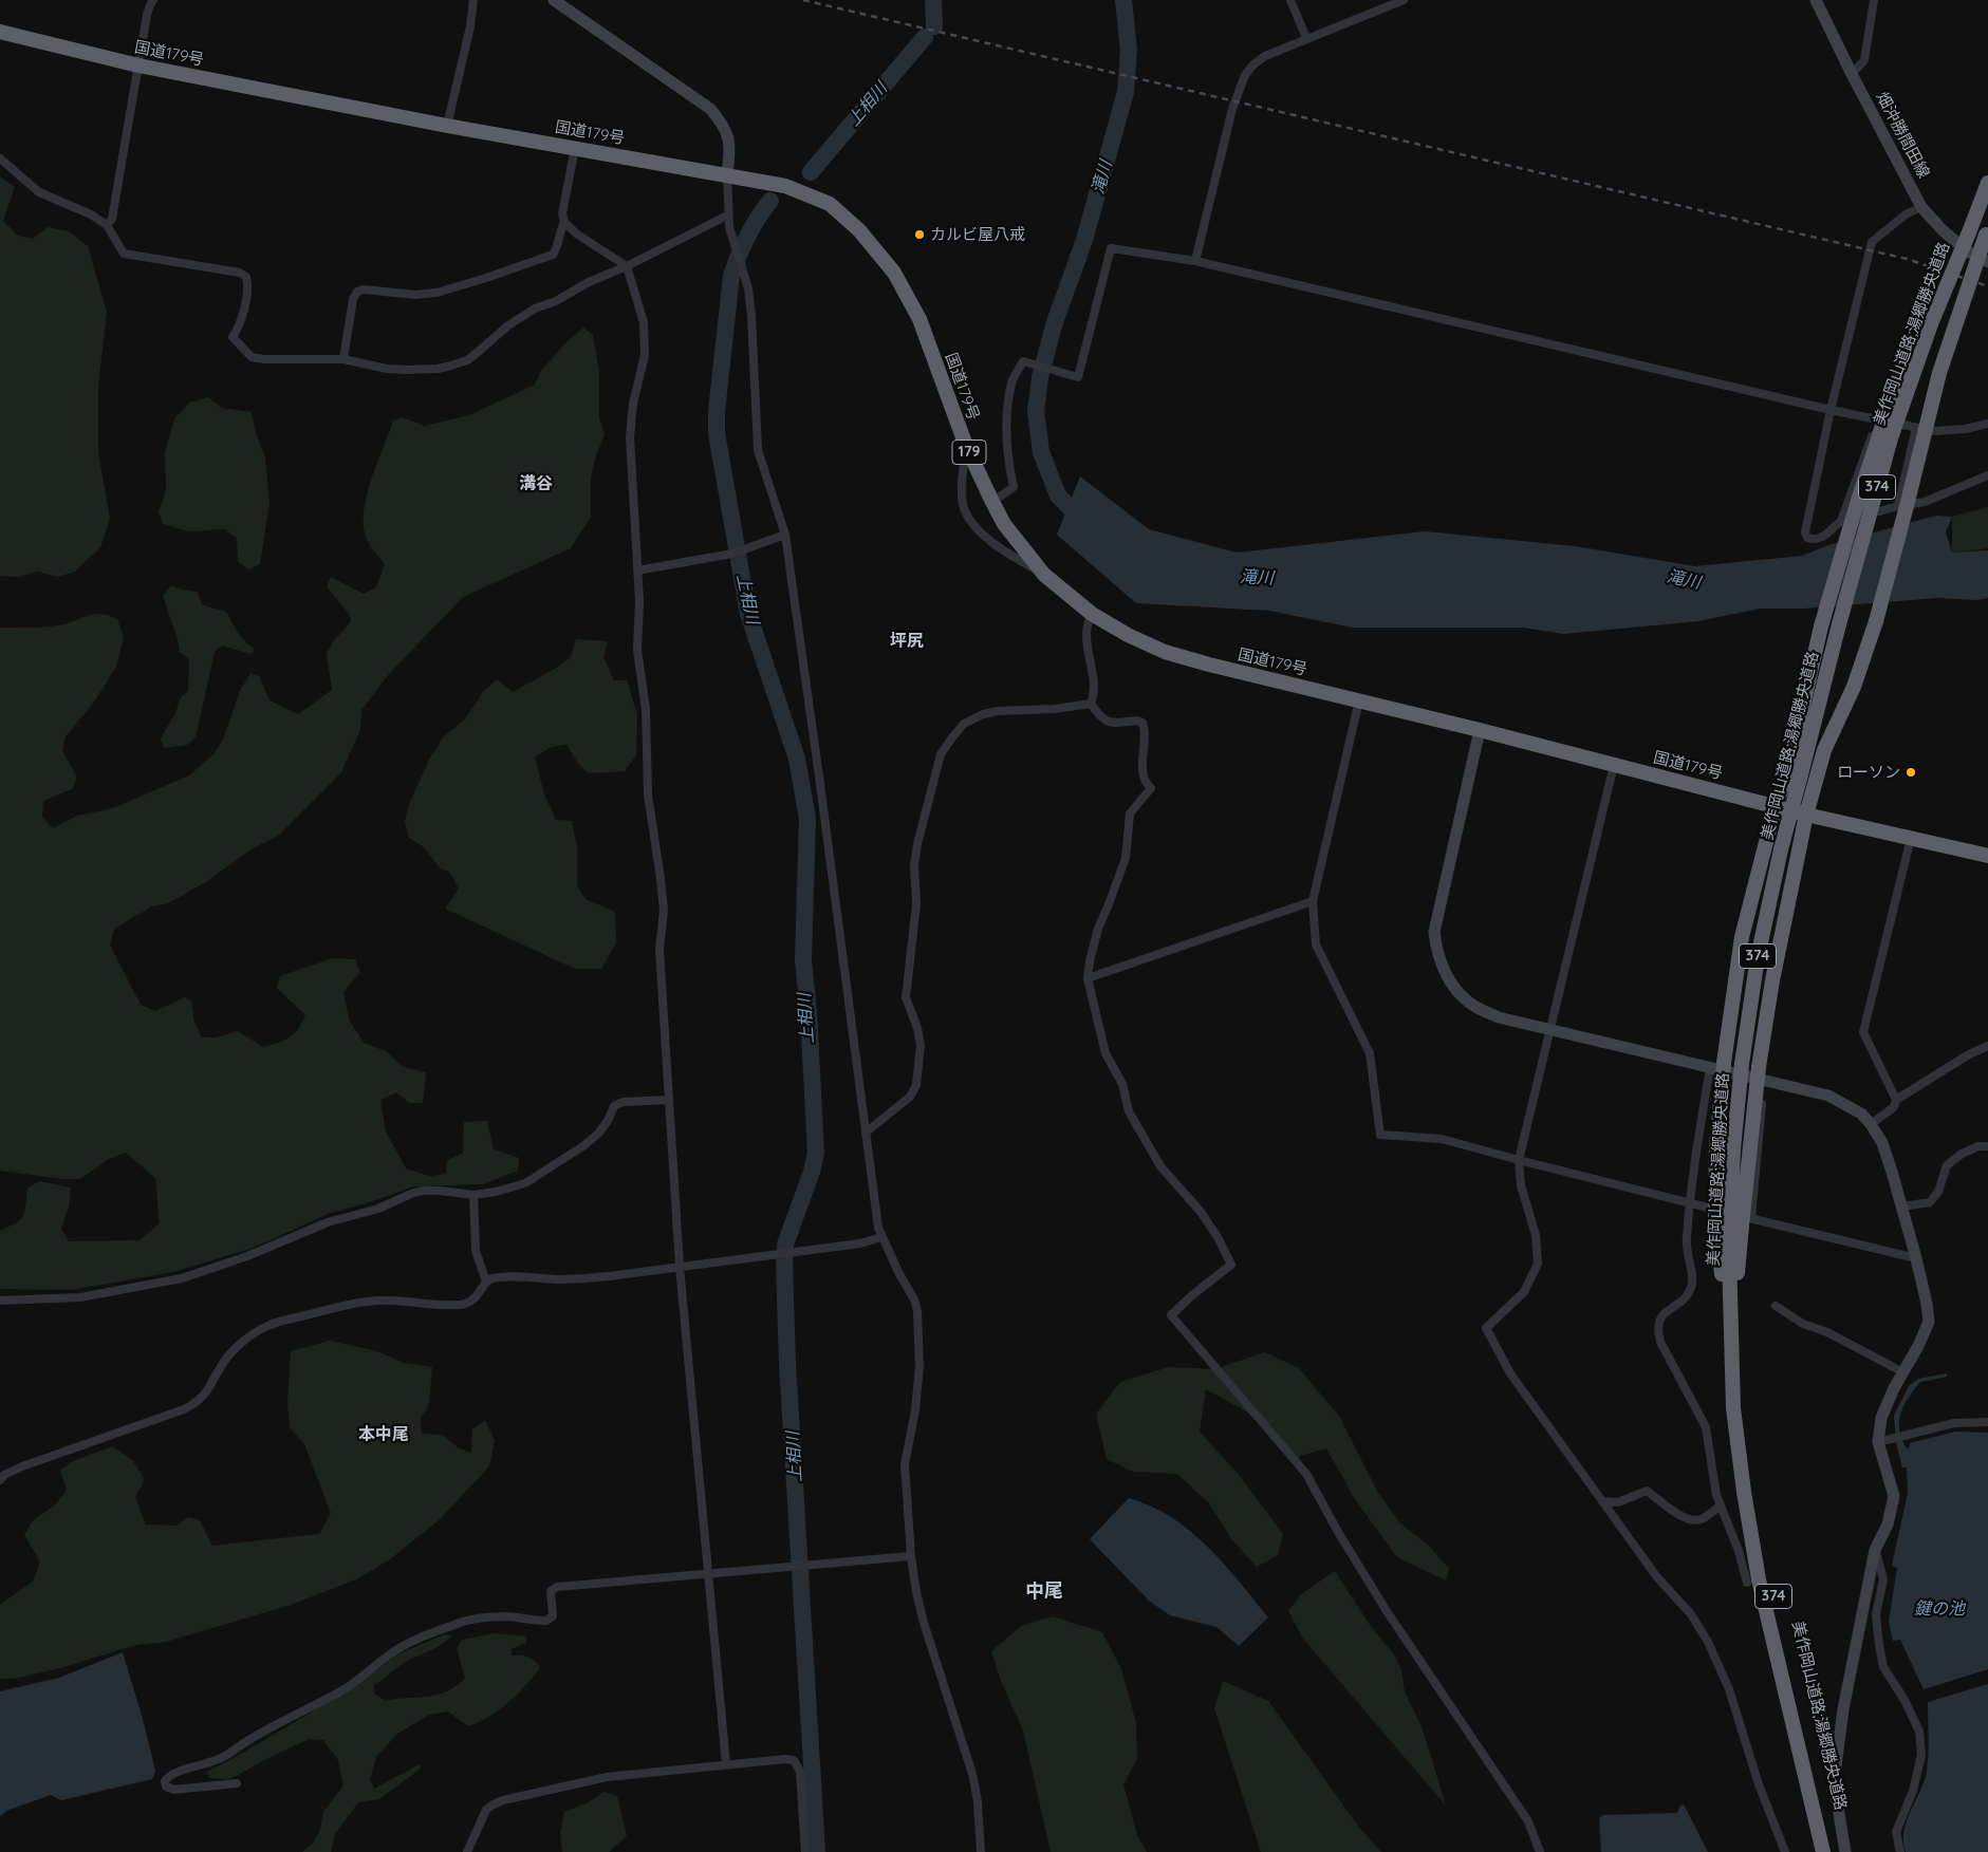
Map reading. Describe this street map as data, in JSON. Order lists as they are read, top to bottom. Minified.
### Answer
{"streets":{"highway":["国道179号","美作岡山道路;湯郷勝央道路","179","374"],"street":["畑沖勝間田線"]},"districts":["溝谷","坪尻","本中尾","中尾"],"water":["上相川","滝川","鍵の池"],"places":["カルビ屋八戒","ローソン"]}
